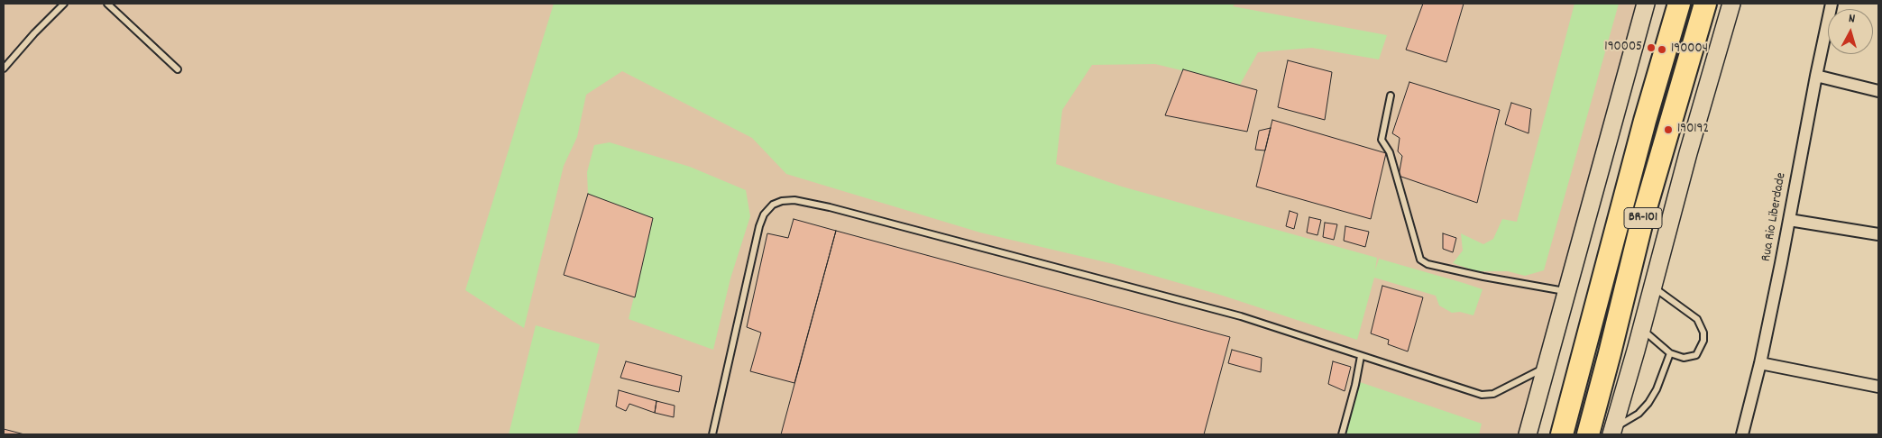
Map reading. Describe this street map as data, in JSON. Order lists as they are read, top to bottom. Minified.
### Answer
{"streets":{"highway":["BR-101"],"street":["Rua Rio Liberdade"]},"places":["190005","190004","190192"],"north":"top"}
